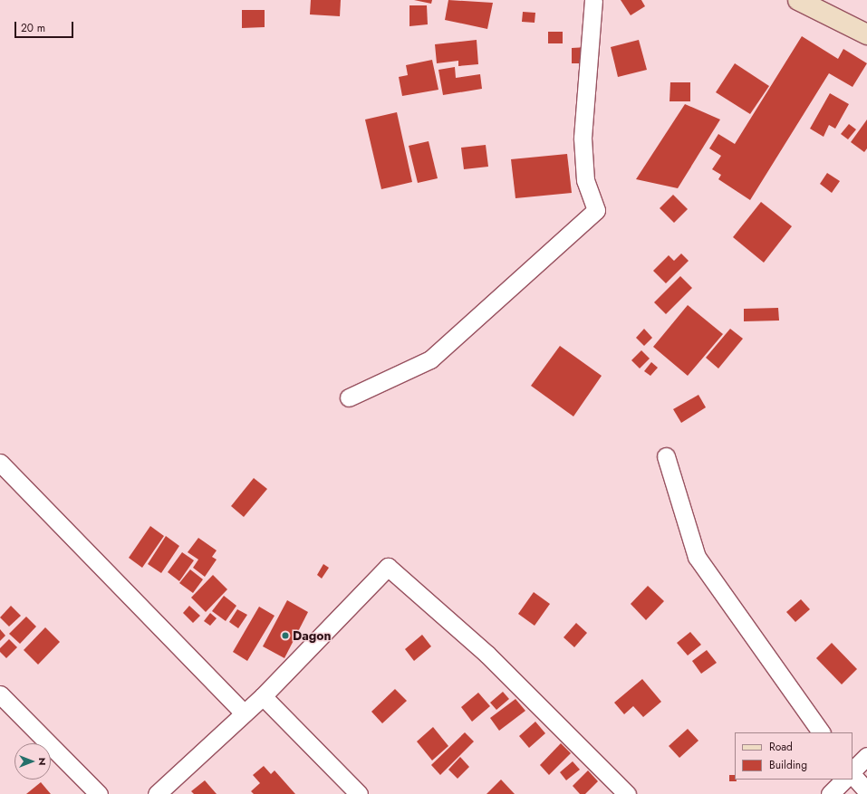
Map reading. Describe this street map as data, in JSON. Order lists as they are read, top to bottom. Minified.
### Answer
{"places":["Dagon"],"legend":["Road","Building"],"scale_bar":"20 m","north":"right"}
